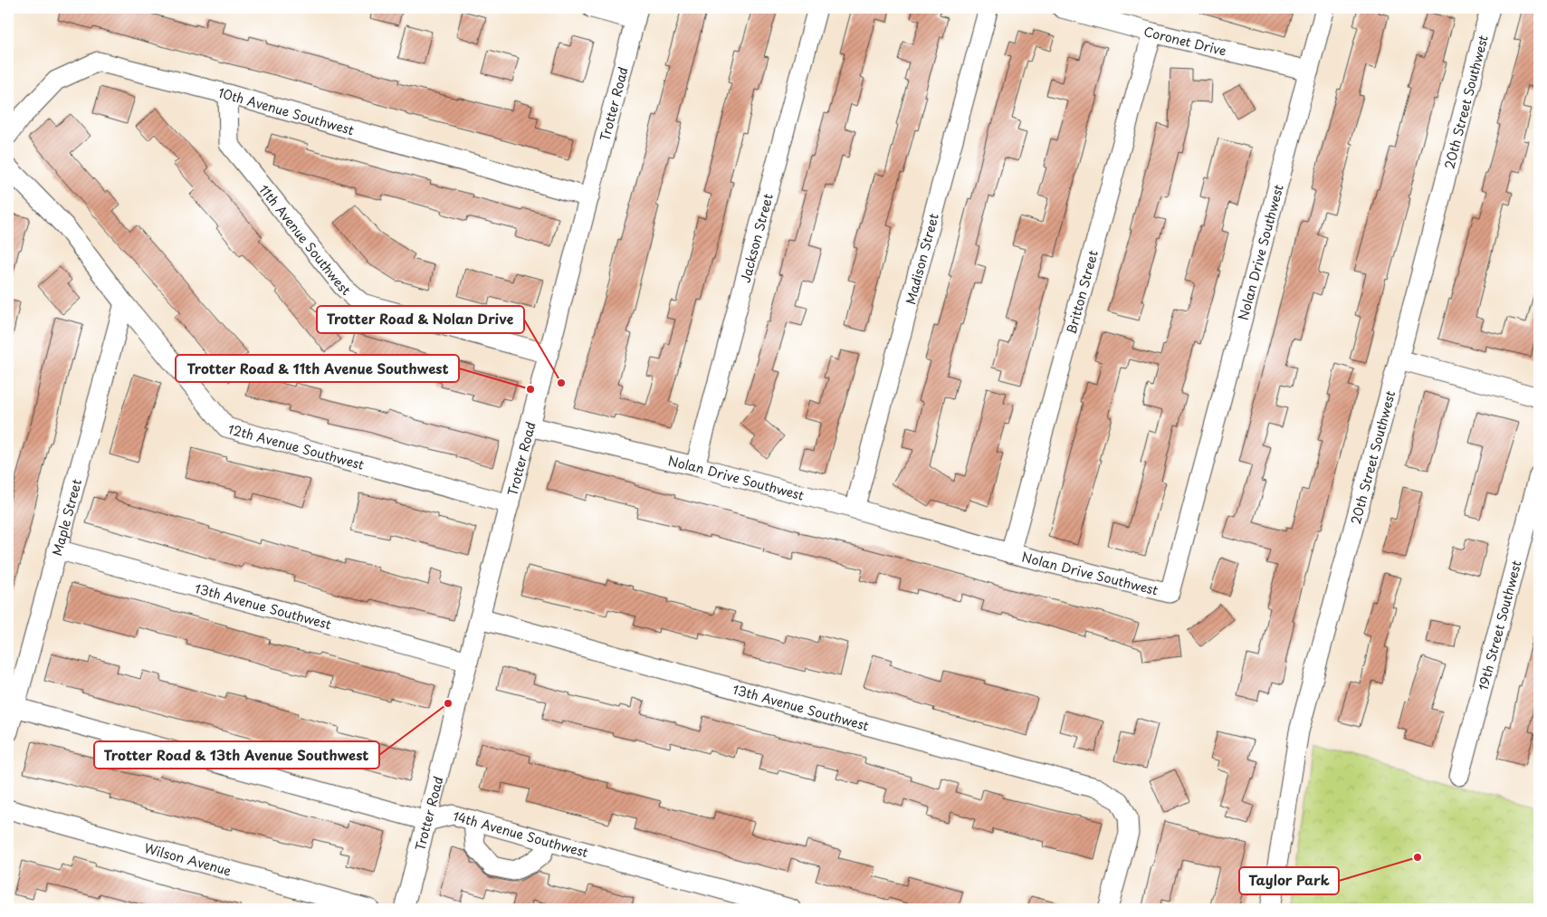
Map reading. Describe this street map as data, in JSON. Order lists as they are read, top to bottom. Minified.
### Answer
{"streets":{"street":["Coronet Drive","20th Street Southwest","Trotter Road","10th Avenue Southwest","Jackson Street","11th Avenue Southwest","Nolan Drive Southwest","Madison Street","Britton Street","12th Avenue Southwest","Maple Street","13th Avenue Southwest","19th Street Southwest","14th Avenue Southwest","Wilson Avenue"]},"crossings":[["Coronet Drive","Nolan Drive Southwest"],["Coronet Drive","Britton Street"],["Trotter Road","10th Avenue Southwest"],["Trotter Road","11th Avenue Southwest"],["Trotter Road","Nolan Drive Southwest"],["Trotter Road","12th Avenue Southwest"],["Trotter Road","13th Avenue Southwest"],["Trotter Road","14th Avenue Southwest"],["10th Avenue Southwest","11th Avenue Southwest"],["Jackson Street","Nolan Drive Southwest"],["Nolan Drive Southwest","Madison Street"],["Nolan Drive Southwest","Britton Street"],["12th Avenue Southwest","Maple Street"],["Maple Street","13th Avenue Southwest"],["Maple Street","14th Avenue Southwest"]],"places":["Trotter Road & Nolan Drive","Trotter Road & 11th Avenue Southwest","Trotter Road & 13th Avenue Southwest","Taylor Park"]}
